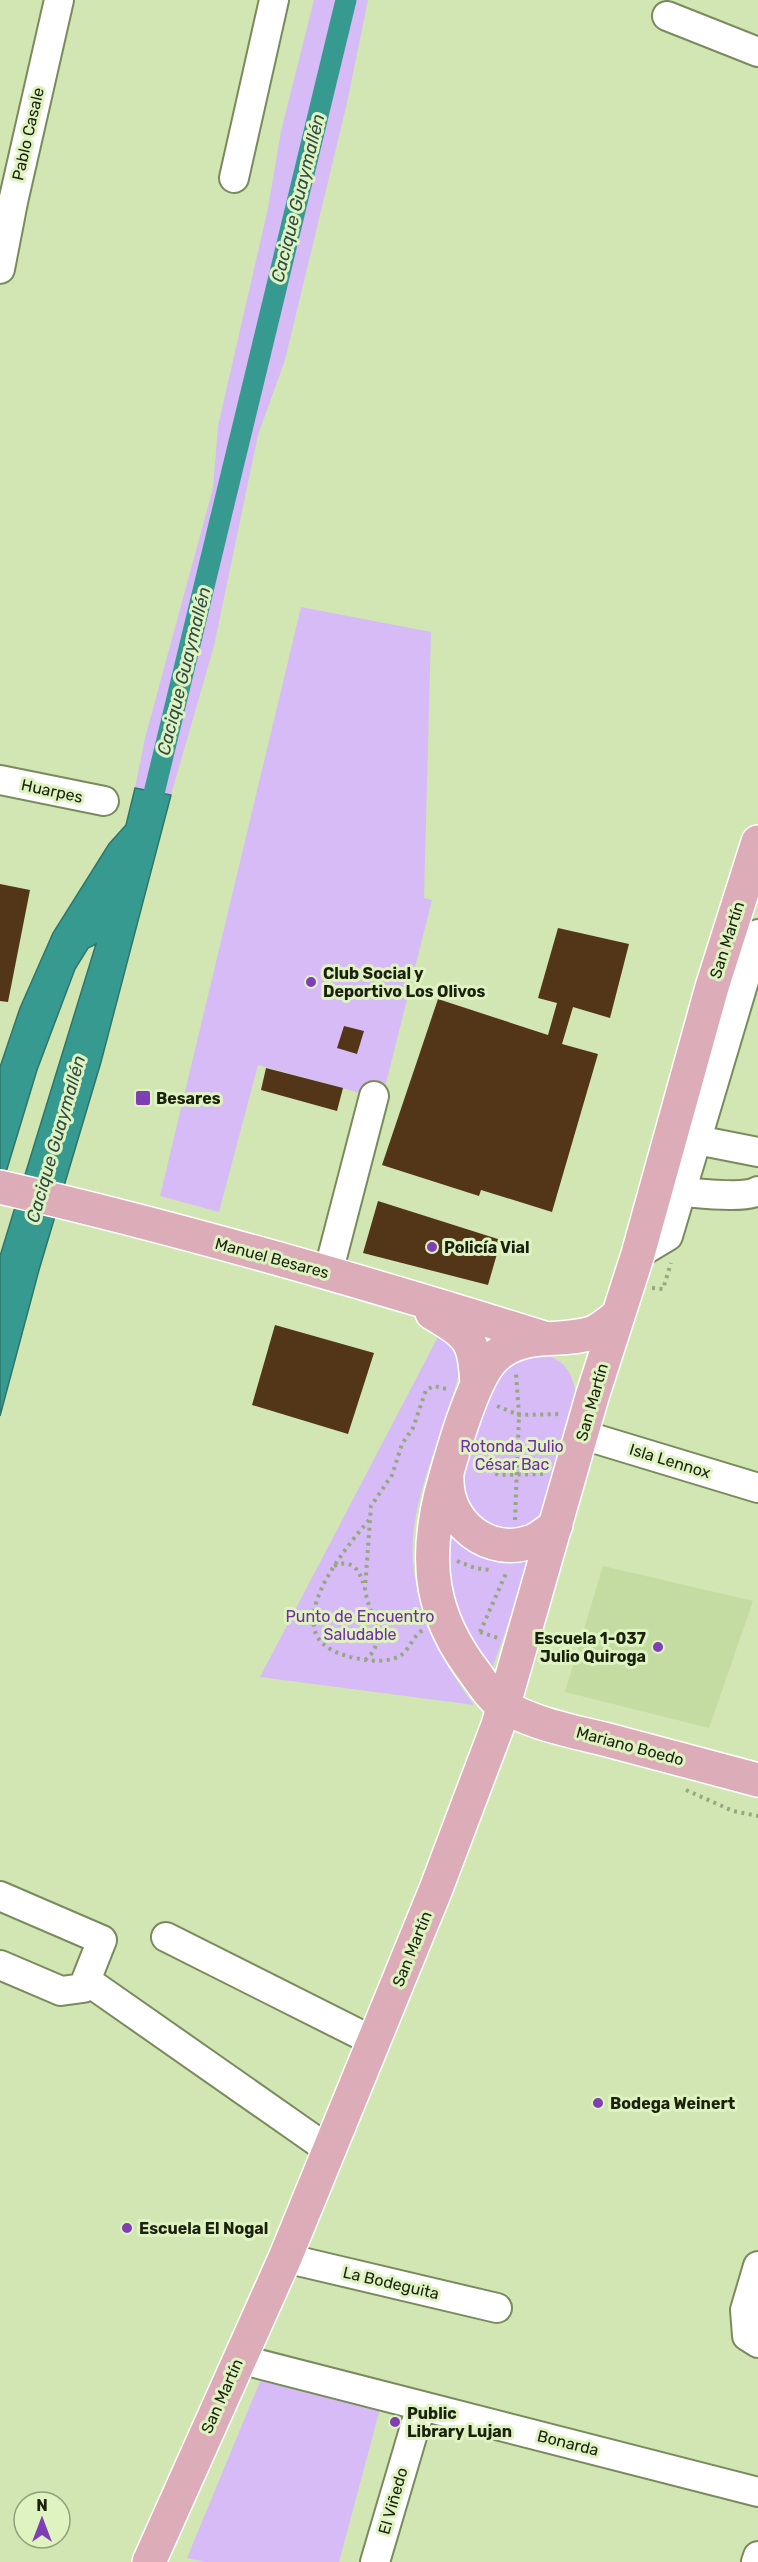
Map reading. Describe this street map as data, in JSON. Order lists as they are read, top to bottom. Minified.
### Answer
{"streets":{"main road":["San Martín","Manuel Besares","Mariano Boedo"],"street":["Pablo Casale","Huarpes","Isla Lennox","La Bodeguita","Bonarda","El Viñedo"]},"crossings":[["San Martín","Isla Lennox"],["San Martín","Mariano Boedo"],["San Martín","La Bodeguita"],["San Martín","Bonarda"],["Bonarda","El Viñedo"]],"water":["Cacique Guaymallén"],"parks":["Rotonda Julio César Bac","Punto de Encuentro Saludable"],"places":{"other":["Club Social y Deportivo Los Olivos","Policía Vial","Escuela 1-037 Julio Quiroga","Bodega Weinert","Escuela El Nogal","Public Library Lujan"],"transit":["Besares"]},"north":"top"}
